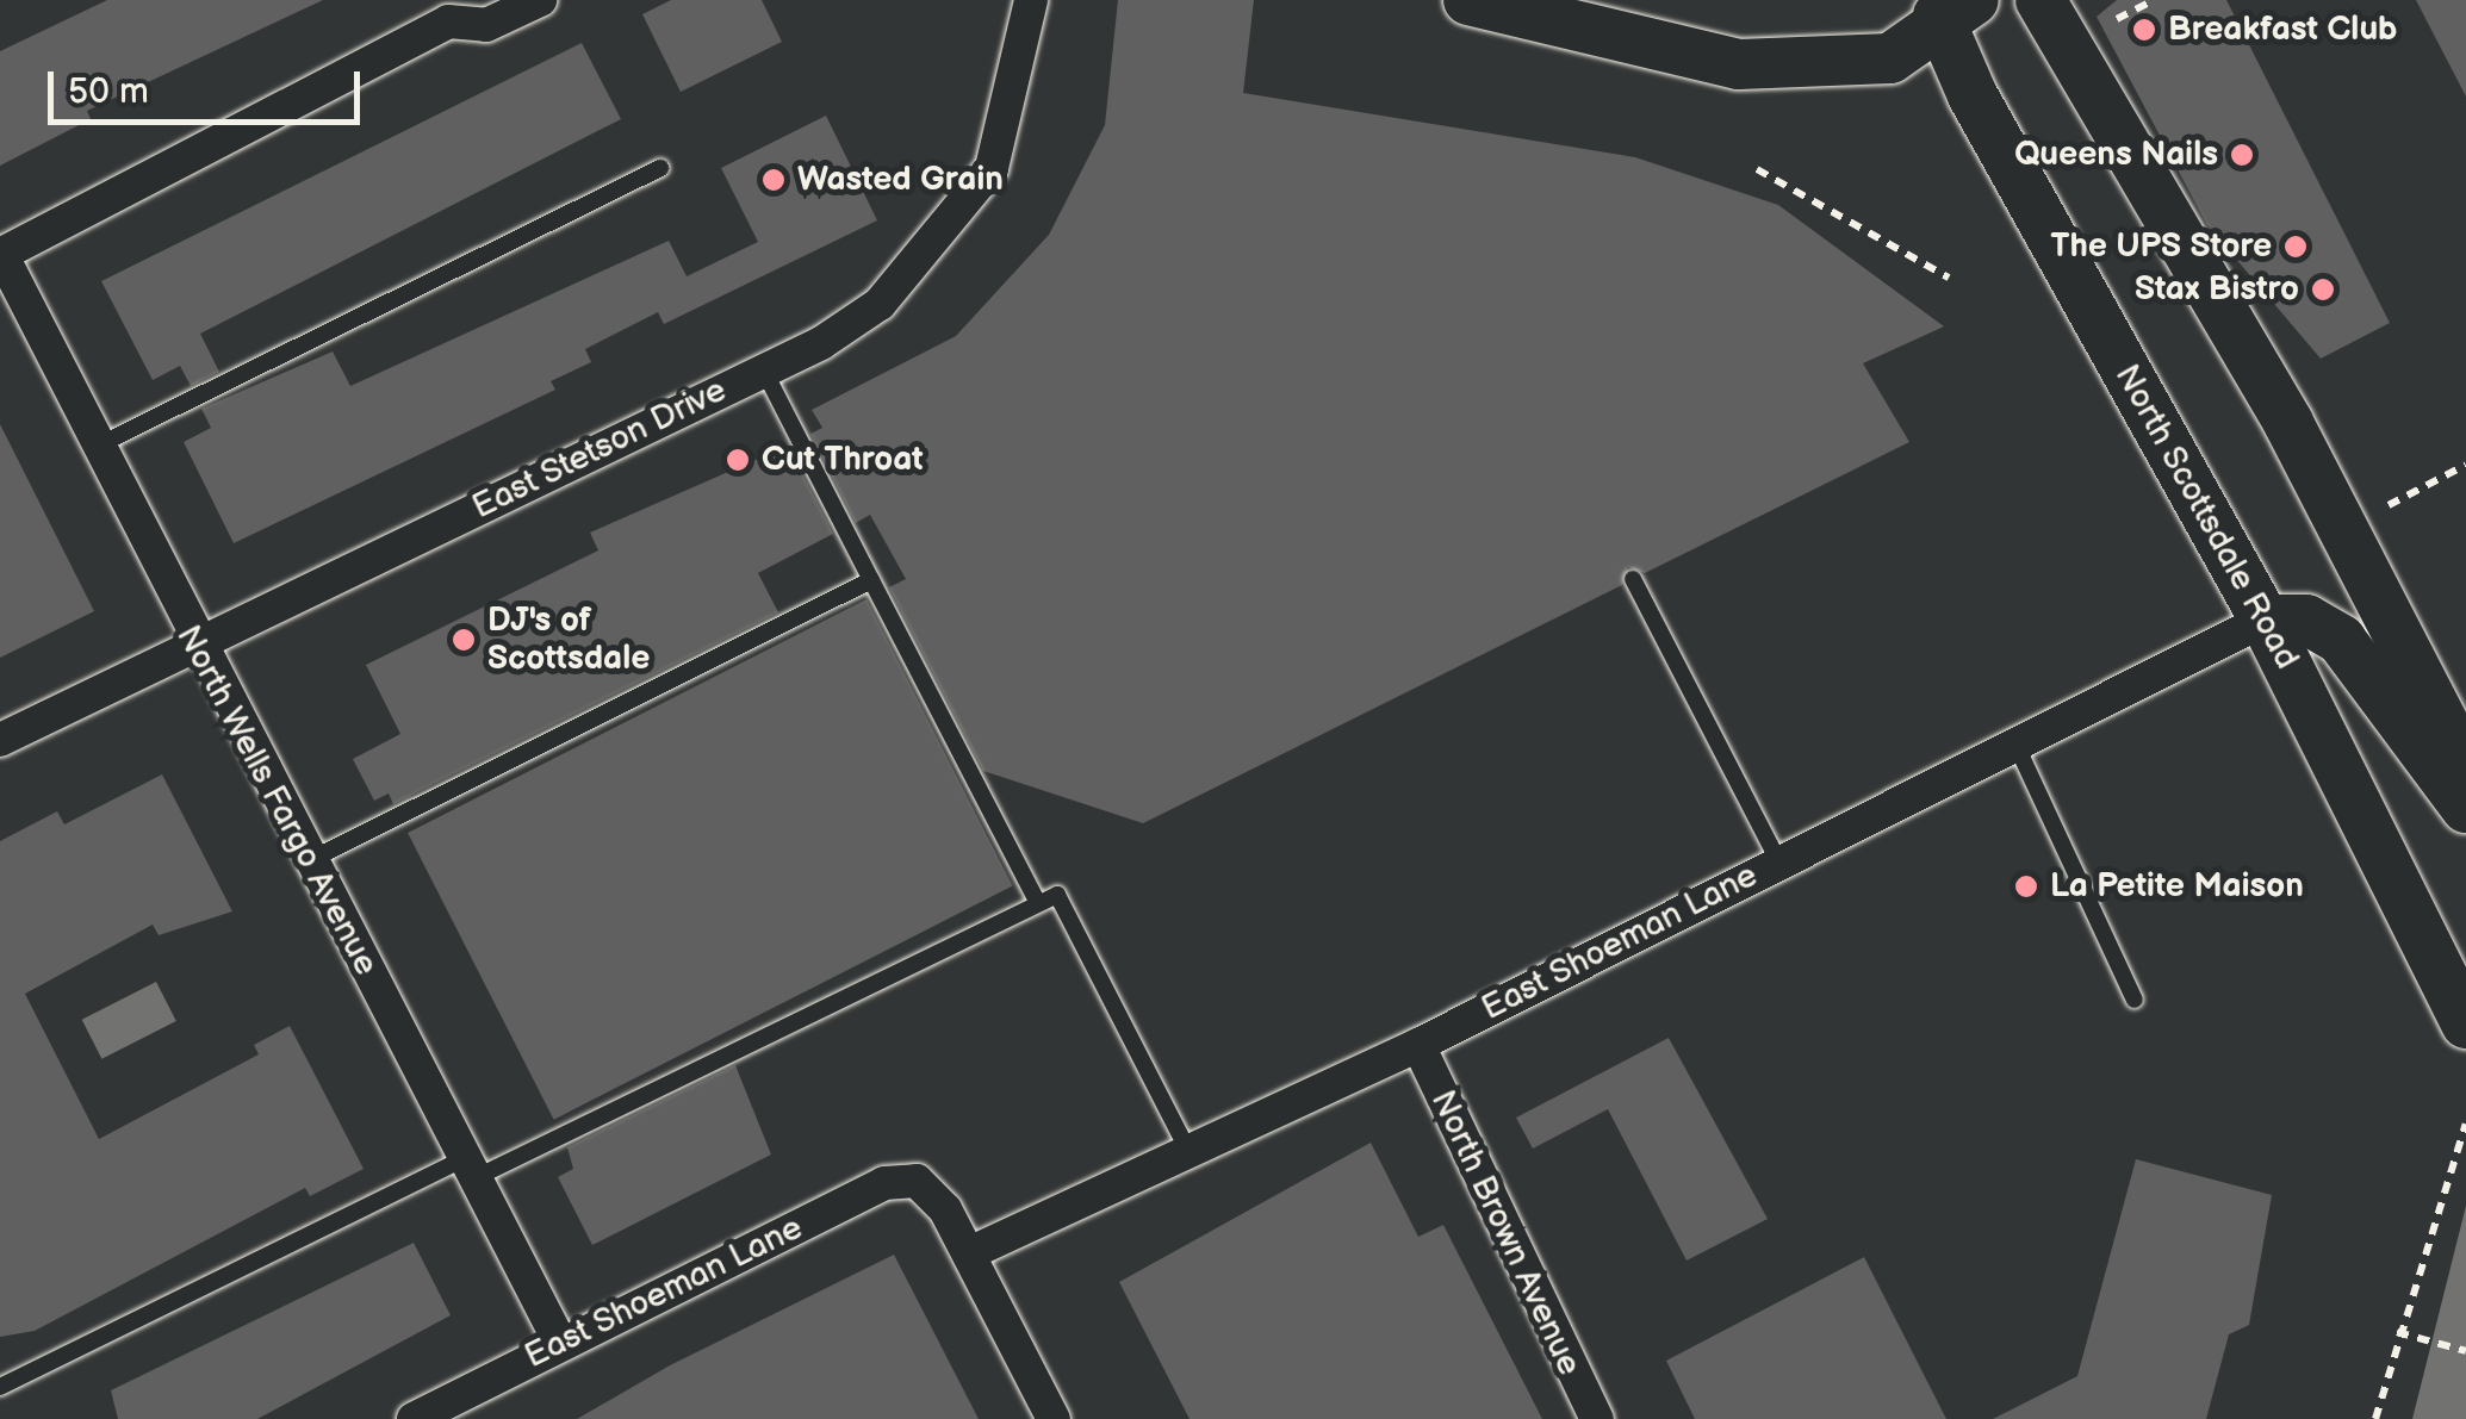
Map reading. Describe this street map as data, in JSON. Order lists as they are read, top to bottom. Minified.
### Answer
{"streets":{"main road":["North Scottsdale Road"],"street":["East Stetson Drive","North Wells Fargo Avenue","East Shoeman Lane","North Brown Avenue"]},"crossings":[["East Stetson Drive","North Wells Fargo Avenue"],["North Scottsdale Road","East Shoeman Lane"],["North Wells Fargo Avenue","East Shoeman Lane"],["East Shoeman Lane","North Brown Avenue"]],"places":["Breakfast Club","Queens Nails","Wasted Grain","The UPS Store","Stax Bistro","Cut Throat","DJ's of Scottsdale","La Petite Maison"],"scale_bar":"50 m"}
